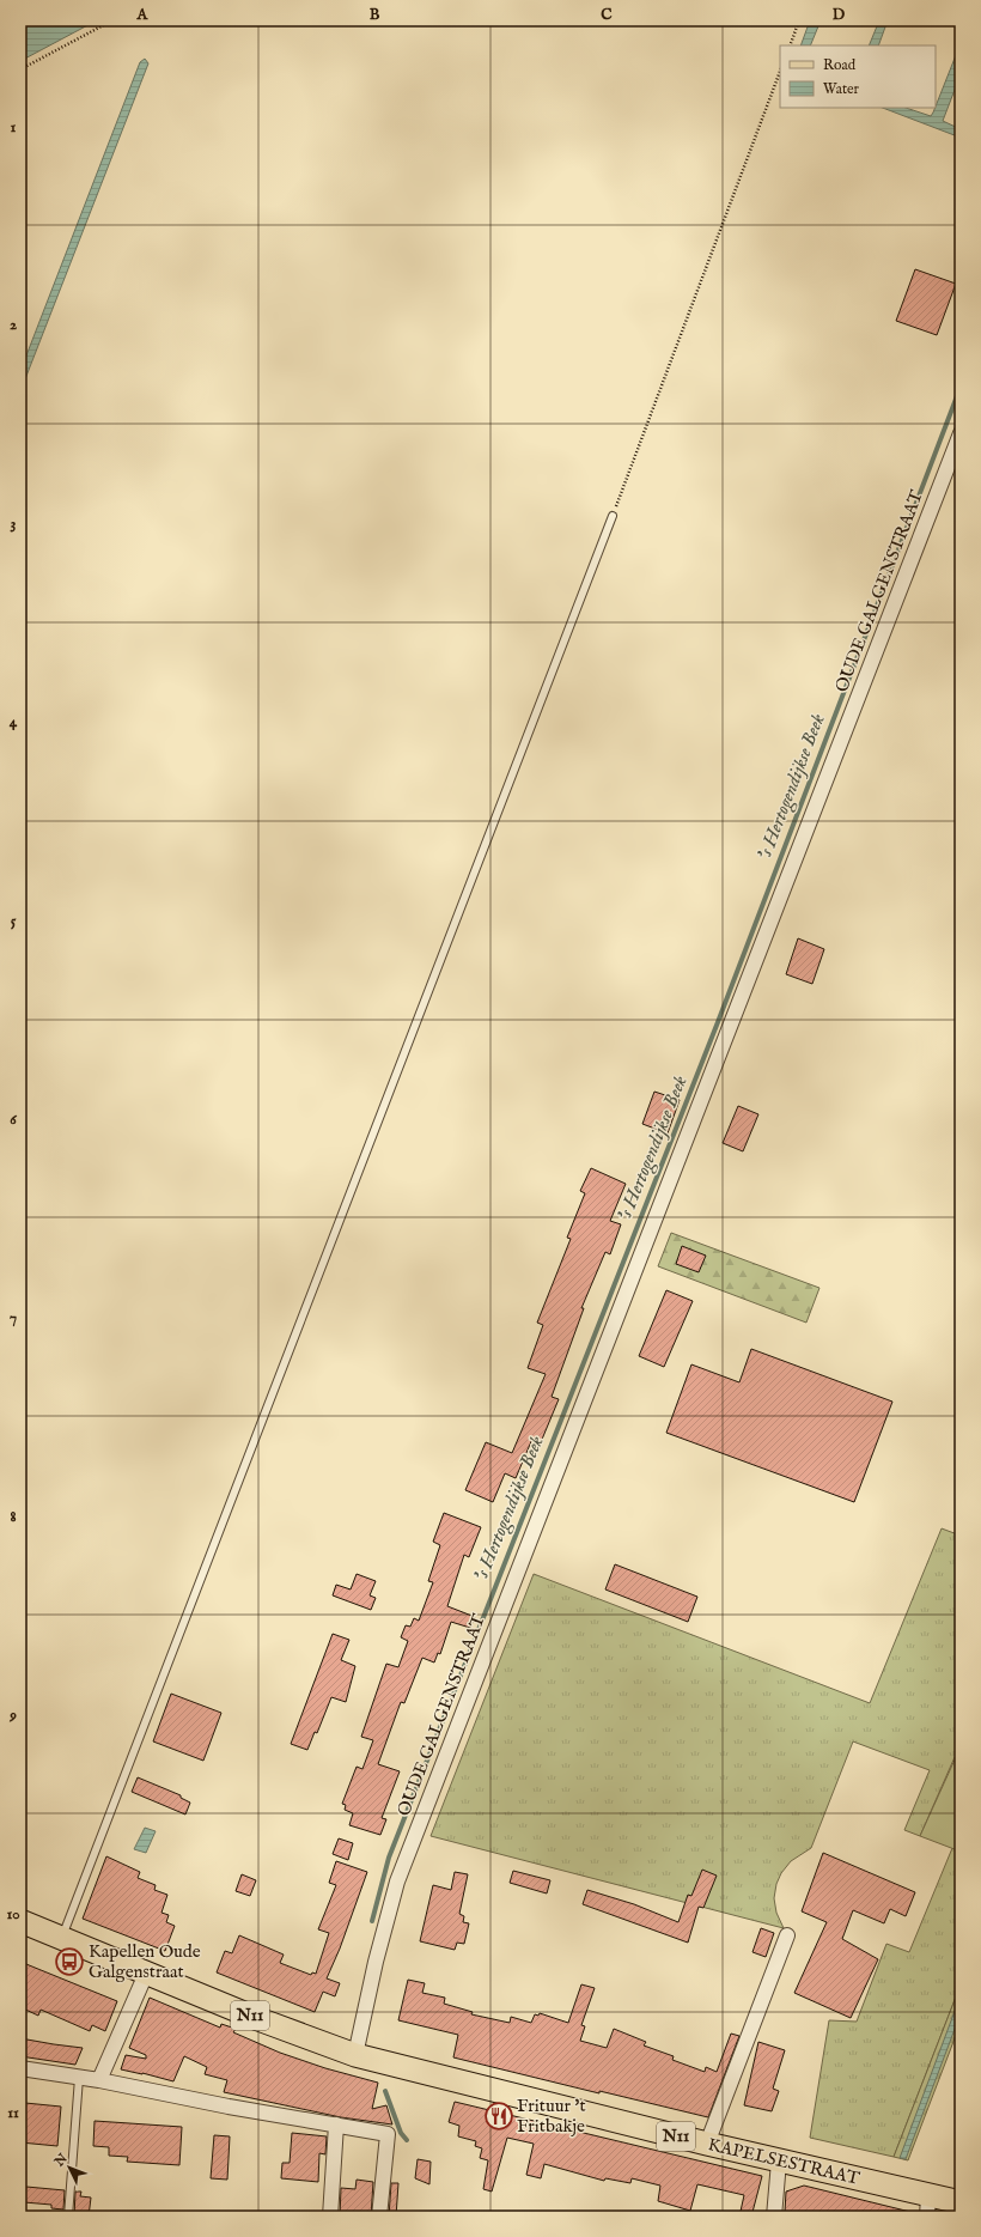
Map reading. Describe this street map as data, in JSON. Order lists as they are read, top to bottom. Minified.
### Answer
{"streets":{"main road":["N11","KAPELSESTRAAT"],"street":["OUDE GALGENSTRAAT"]},"crossings":[["OUDE GALGENSTRAAT","N11"],["OUDE GALGENSTRAAT","KAPELSESTRAAT"],["N11","KAPELSESTRAAT"]],"water":["'s Hertogendijkse Beek"],"places":{"bus stop":["Kapellen Oude Galgenstraat"],"restaurant":["Frituur 't Fritbakje"]},"legend":["Road","Water"],"north":"top left","grid":{"columns":["A","B","C","D"],"rows":["1","2","3","4","5","6","7","8","9","10","11"]}}
